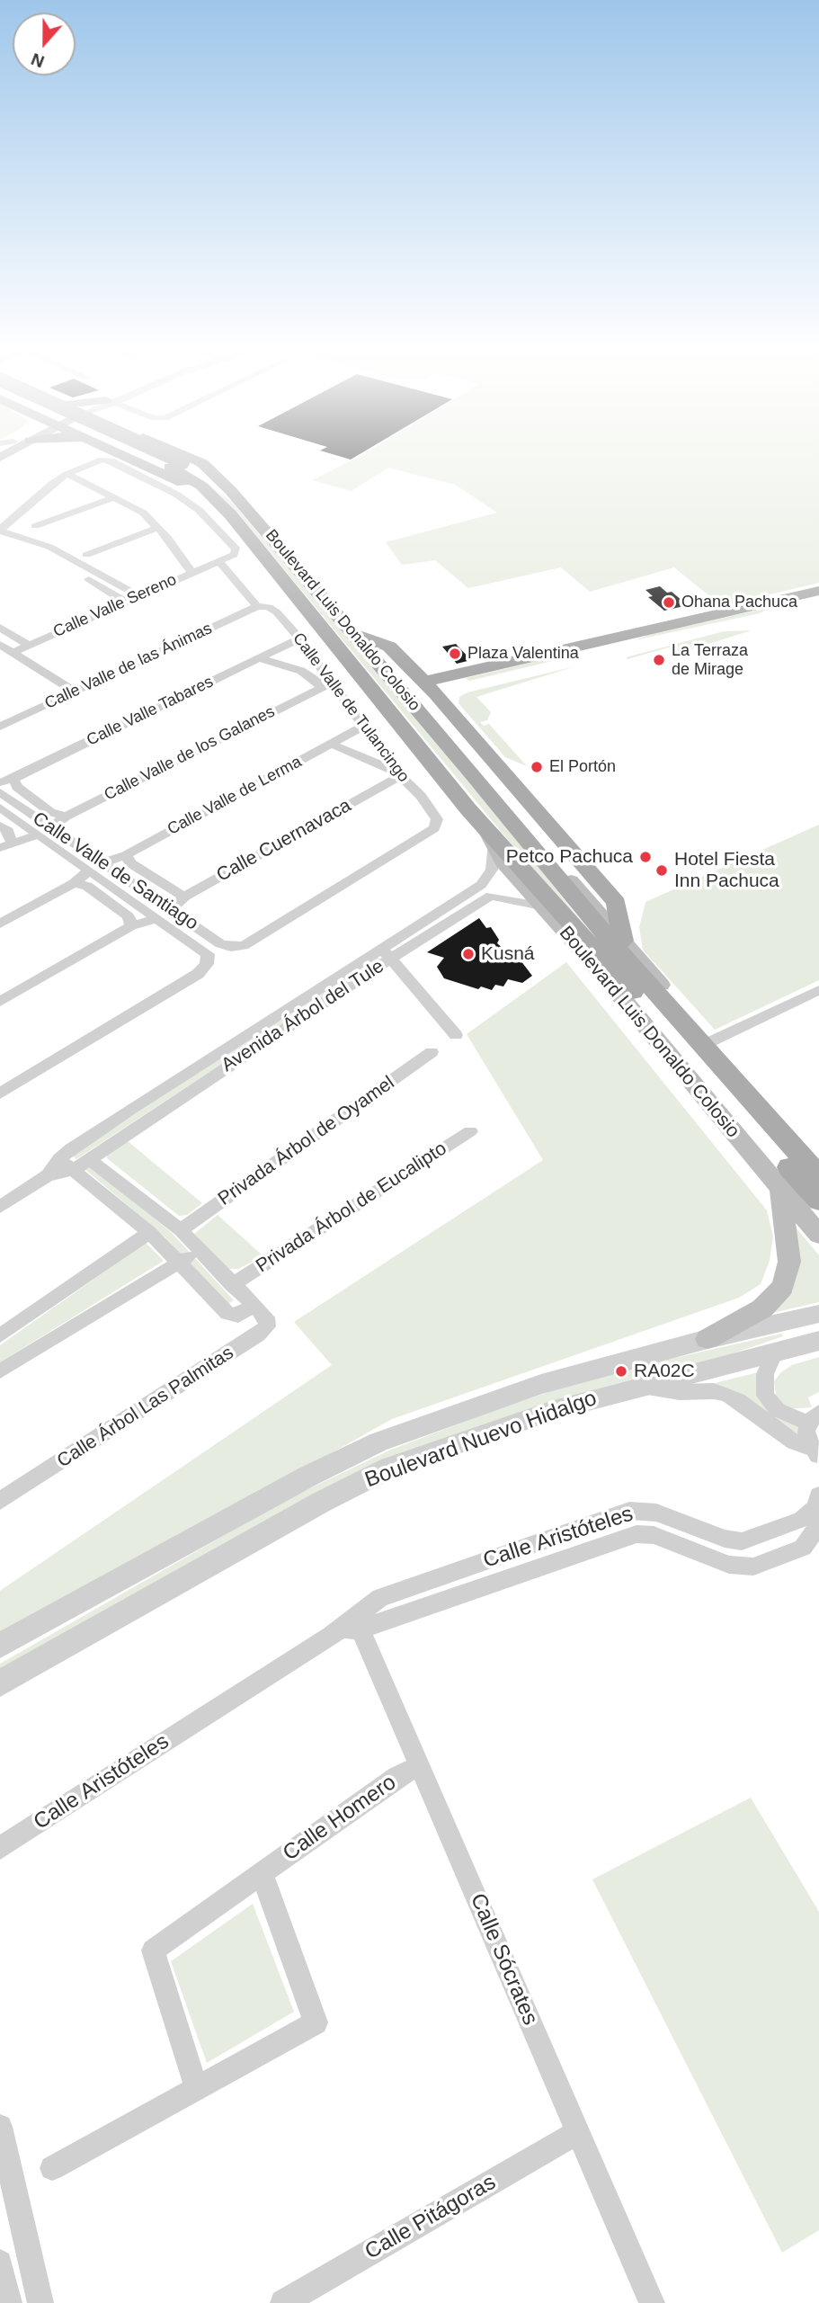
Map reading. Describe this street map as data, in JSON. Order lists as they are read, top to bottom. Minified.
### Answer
{"streets":{"main road":["Boulevard Luis Donaldo Colosio"],"street":["Calle Valle Sereno","Calle Valle de las Ánimas","Calle Valle de Tulancingo","Calle Valle Tabares","Calle Valle de los Galanes","Calle Valle de Lerma","Calle Cuernavaca","Calle Valle de Santiago","Avenida Árbol del Tule","Privada Árbol de Oyamel","Privada Árbol de Eucalipto","Calle Árbol Las Palmitas","Boulevard Nuevo Hidalgo","Calle Aristóteles","Calle Homero","Calle Sócrates","Calle Pitágoras"]},"crossings":[["Calle Valle Sereno","Calle Valle de Tulancingo"],["Calle Valle de las Ánimas","Calle Valle de Tulancingo"],["Calle Valle de Tulancingo","Calle Valle Tabares"],["Calle Valle de Tulancingo","Calle Valle de los Galanes"],["Calle Valle de Tulancingo","Calle Valle de Lerma"],["Calle Valle de Tulancingo","Calle Cuernavaca"],["Calle Valle de Tulancingo","Calle Valle de Santiago"],["Calle Valle de los Galanes","Calle Valle de Santiago"],["Calle Valle de Lerma","Calle Valle de Santiago"],["Calle Cuernavaca","Calle Valle de Santiago"],["Calle Aristóteles","Calle Sócrates"],["Calle Homero","Calle Sócrates"],["Calle Sócrates","Calle Pitágoras"]],"places":["Ohana Pachuca","Plaza Valentina","La Terraza de Mirage","El Portón","Petco Pachuca","Hotel Fiesta Inn Pachuca","Kusná","RA02C"],"north":"bottom"}
